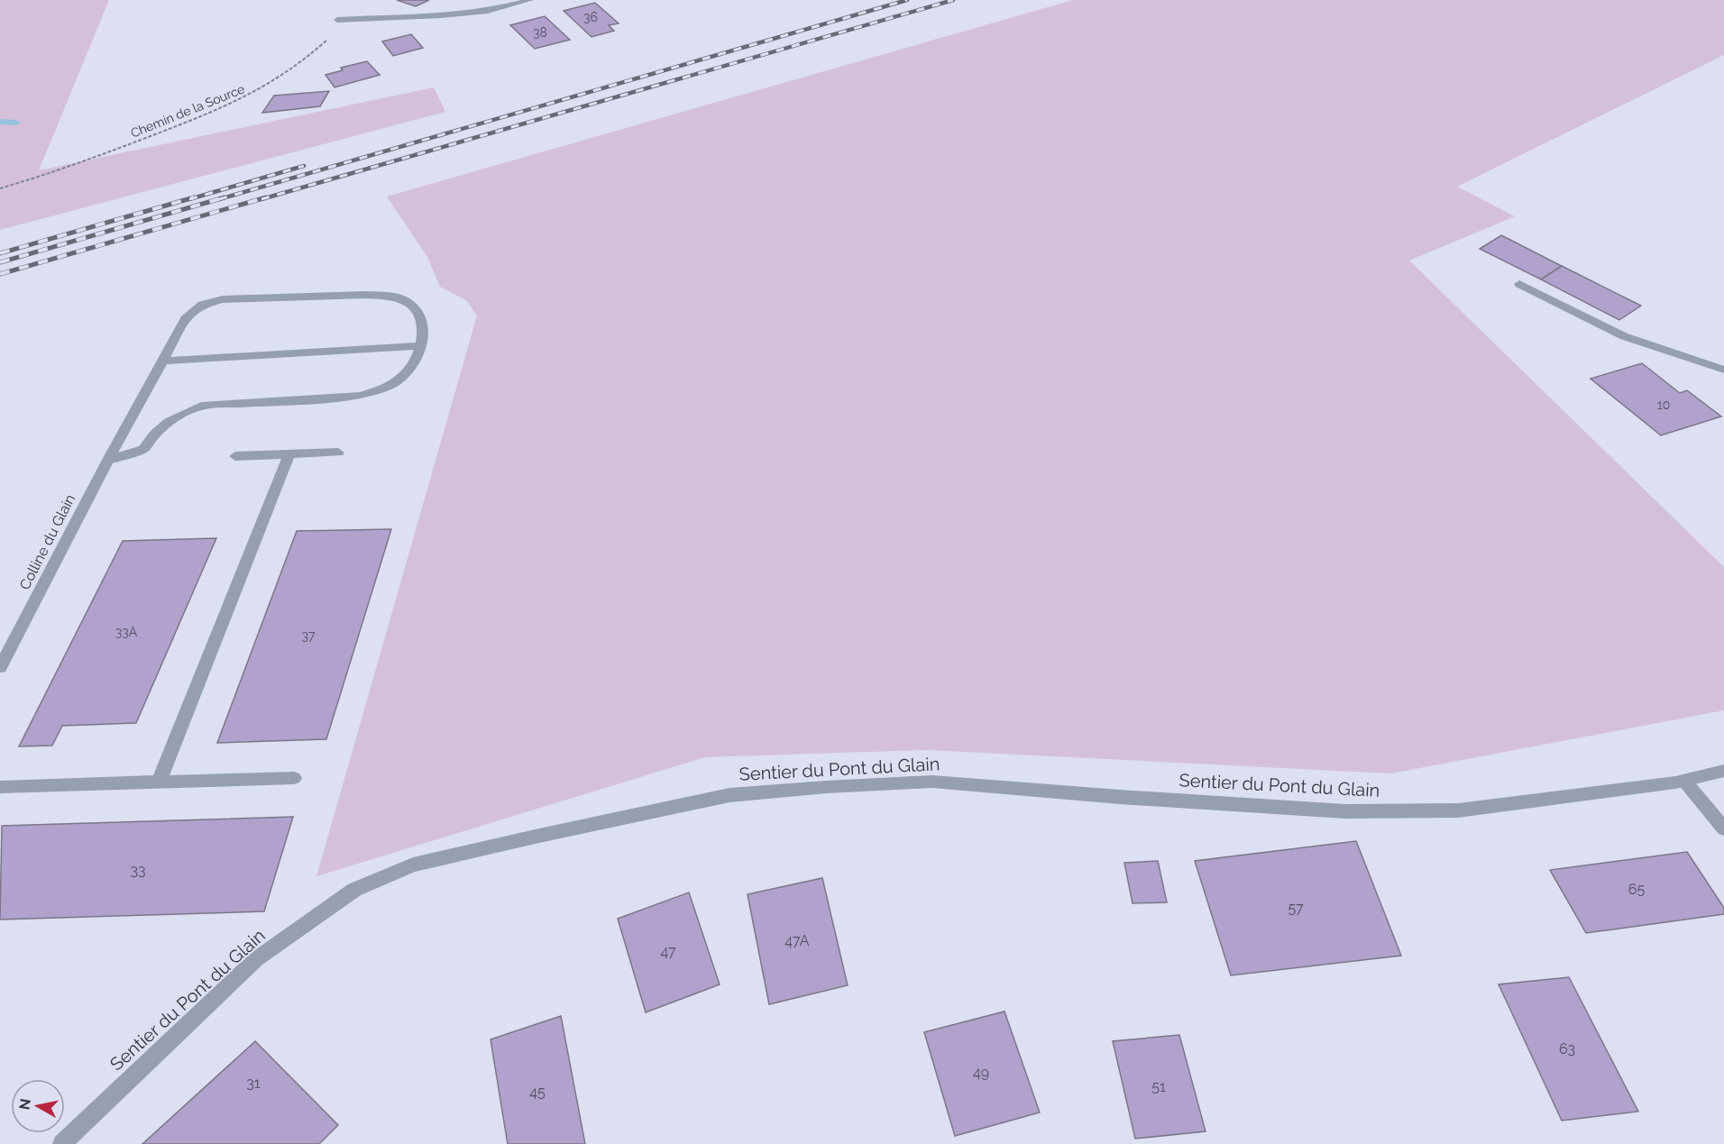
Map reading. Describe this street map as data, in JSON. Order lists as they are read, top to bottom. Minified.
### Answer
{"streets":{"street":["Colline du Glain","Sentier du Pont du Glain"],"path":["Chemin de la Source"]},"house_numbers":["36","38","10","33A","37","33","65","57","47A","47","63","49","31","51","45"],"north":"left"}
